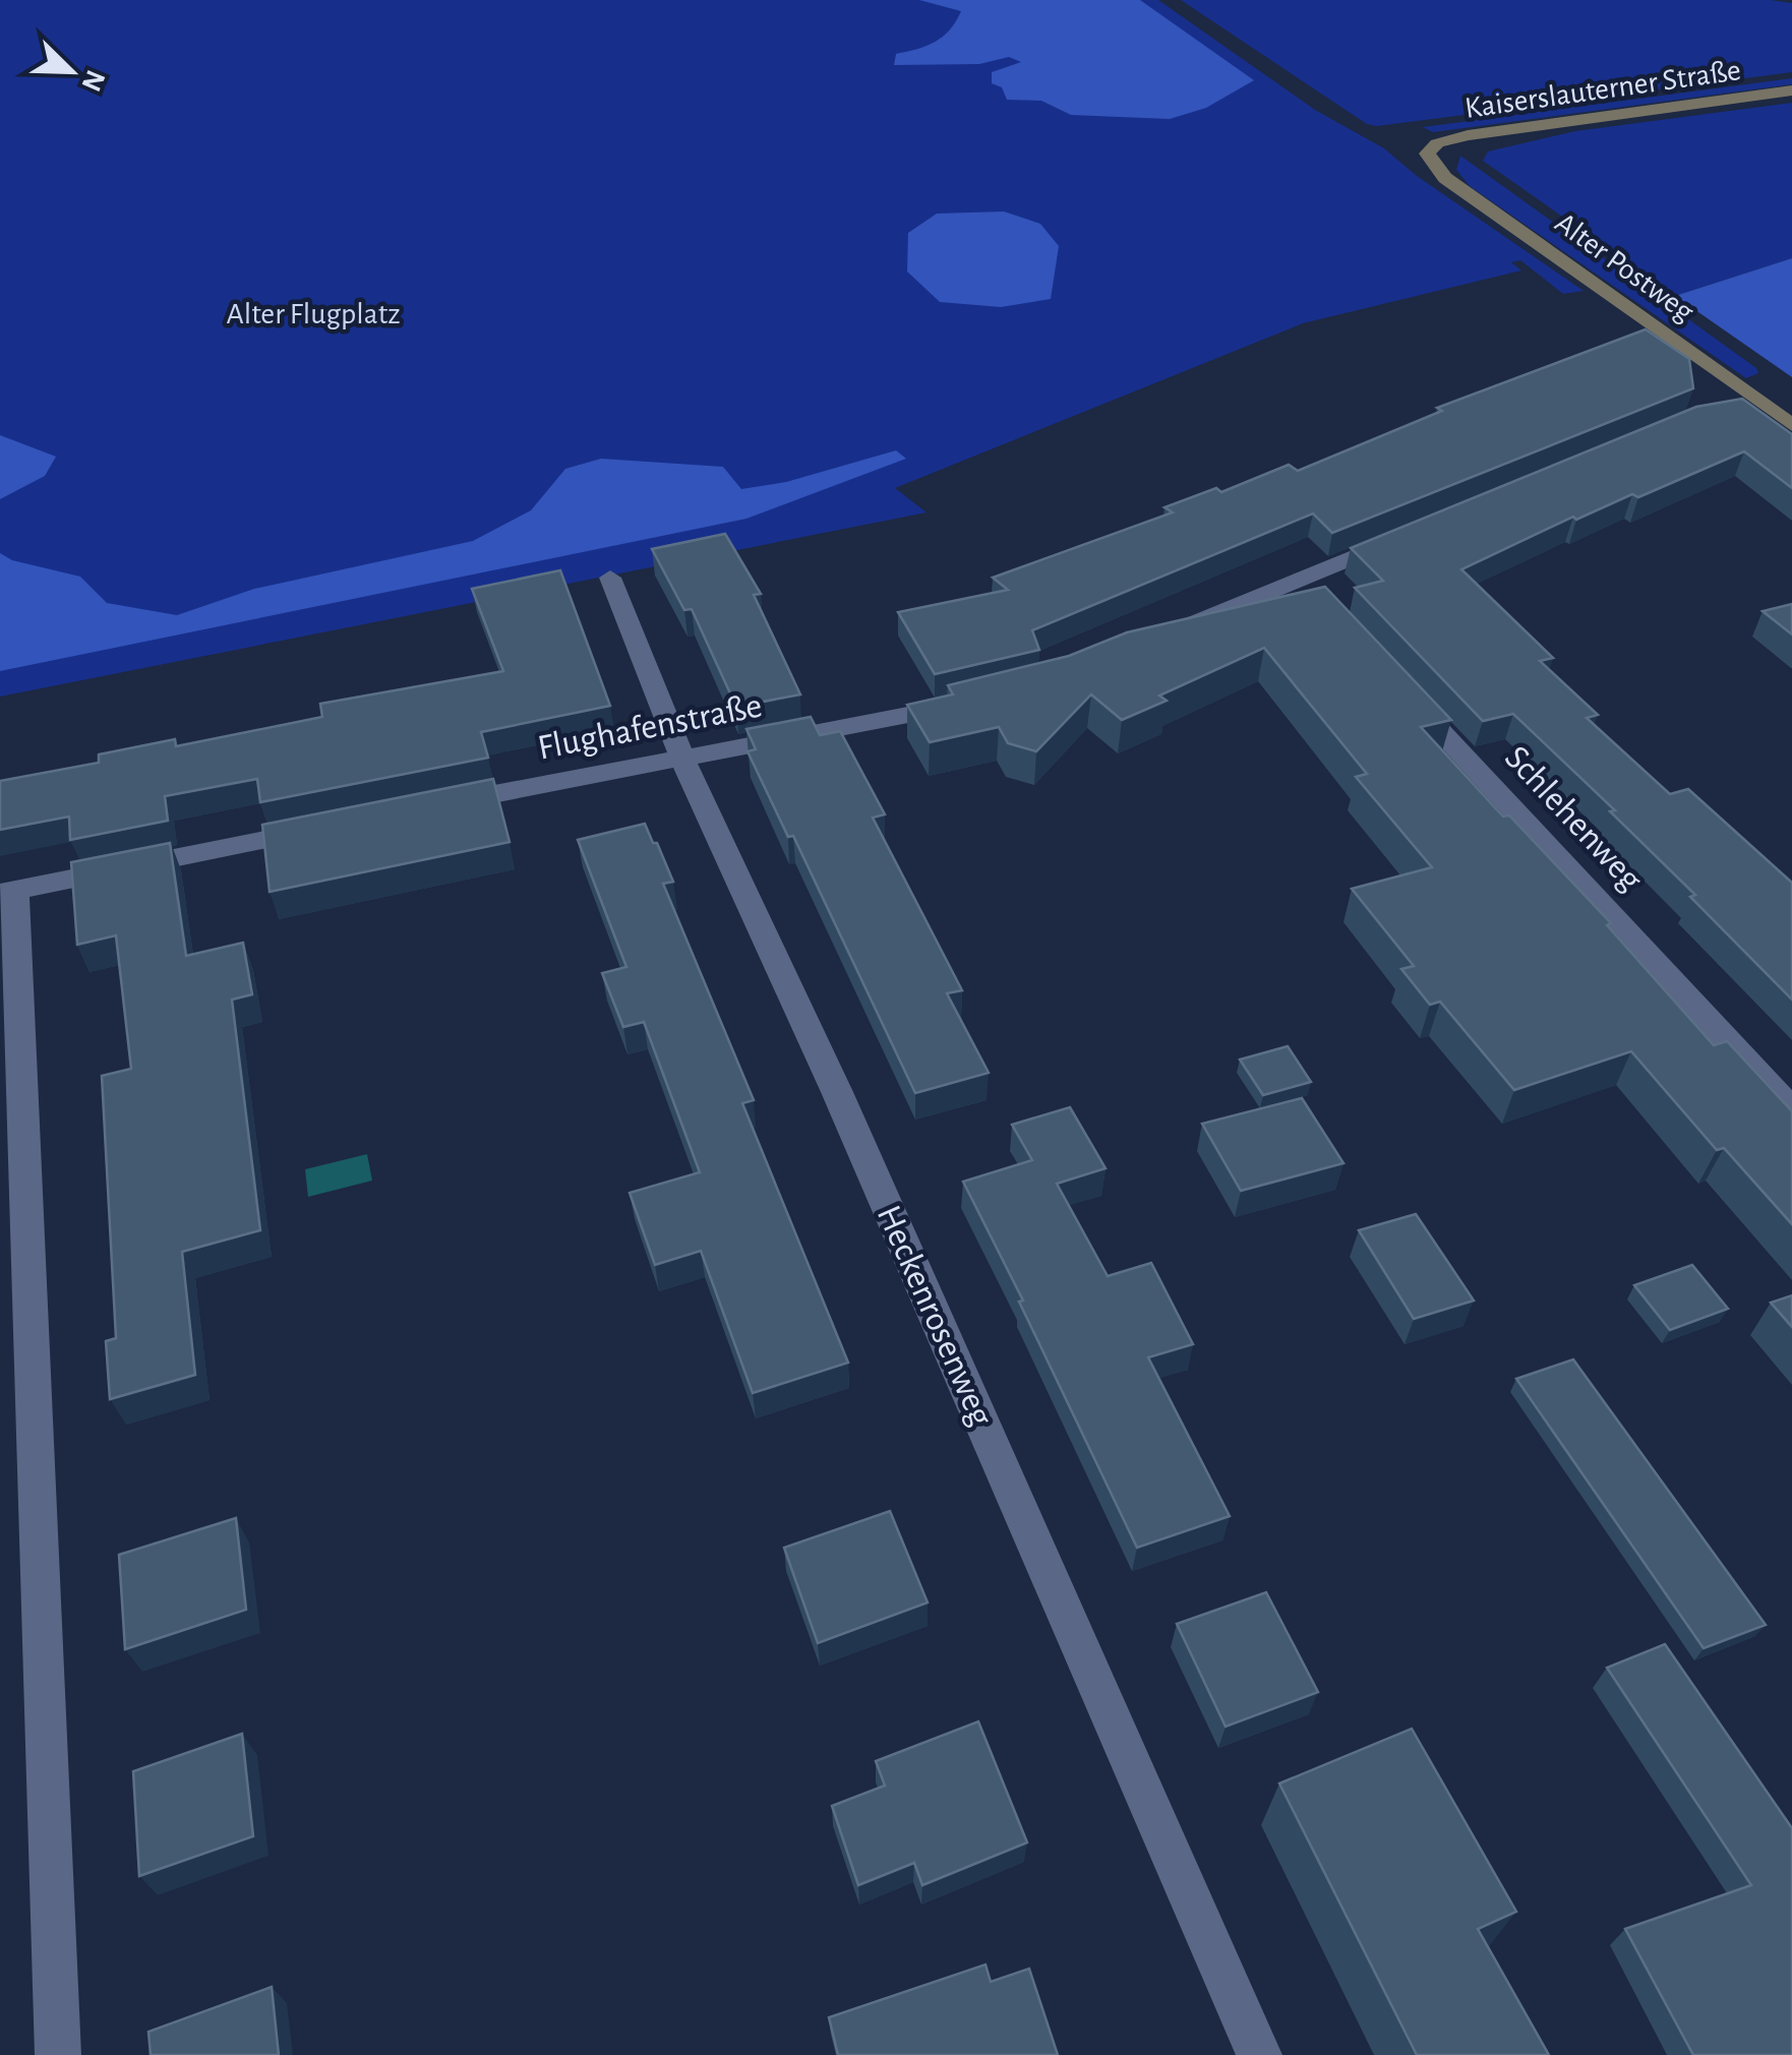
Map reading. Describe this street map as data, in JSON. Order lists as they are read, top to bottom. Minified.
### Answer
{"streets":{"main road":["Kaiserslauterner Straße","Alter Postweg"],"street":["Flughafenstraße","Schlehenweg","Heckenrosenweg"]},"crossings":[["Kaiserslauterner Straße","Alter Postweg"],["Flughafenstraße","Heckenrosenweg"]],"parks":["Alter Flugplatz"],"north":"bottom right"}
